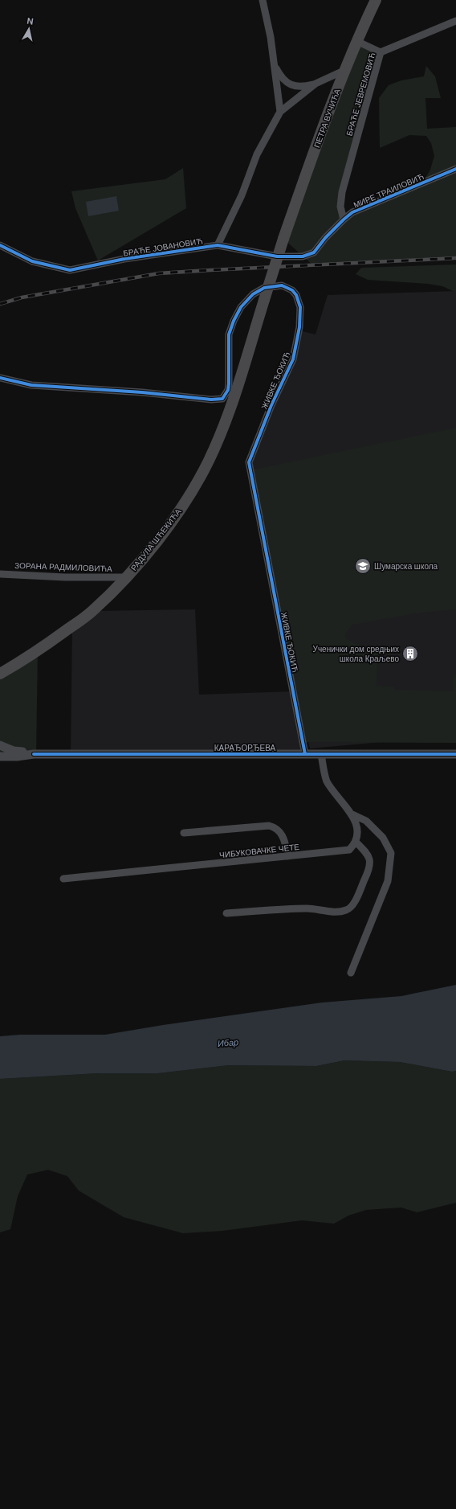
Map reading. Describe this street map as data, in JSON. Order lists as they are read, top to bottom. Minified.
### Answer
{"streets":{"main road":["ПЕТРА ВУЧИЋА","РАДУЛА ШЋЕКИЋА"],"street":["БРАЋЕ ЈЕВРЕМОВИЋ","МИРЕ ТРАИЛОВИЋ","БРАЋЕ ЈОВАНОВИЋ","ЖИВКЕ ЂОКИЋ","ЗОРАНА РАДМИЛОВИЋА","КАРАЂОРЂЕВА","ЧИБУКОВАЧКЕ ЧЕТЕ"]},"crossings":[["БРАЋЕ ЈЕВРЕМОВИЋ","МИРЕ ТРАИЛОВИЋ"],["ПЕТРА ВУЧИЋА","РАДУЛА ШЋЕКИЋА"],["МИРЕ ТРАИЛОВИЋ","БРАЋЕ ЈОВАНОВИЋ"],["ЖИВКЕ ЂОКИЋ","КАРАЂОРЂЕВА"],["РАДУЛА ШЋЕКИЋА","ЗОРАНА РАДМИЛОВИЋА"]],"water":["Ибар"],"places":{"school or university":["Шумарска школа"],"building":["Ученички дом средњих школа Краљево"]},"north":"top"}
